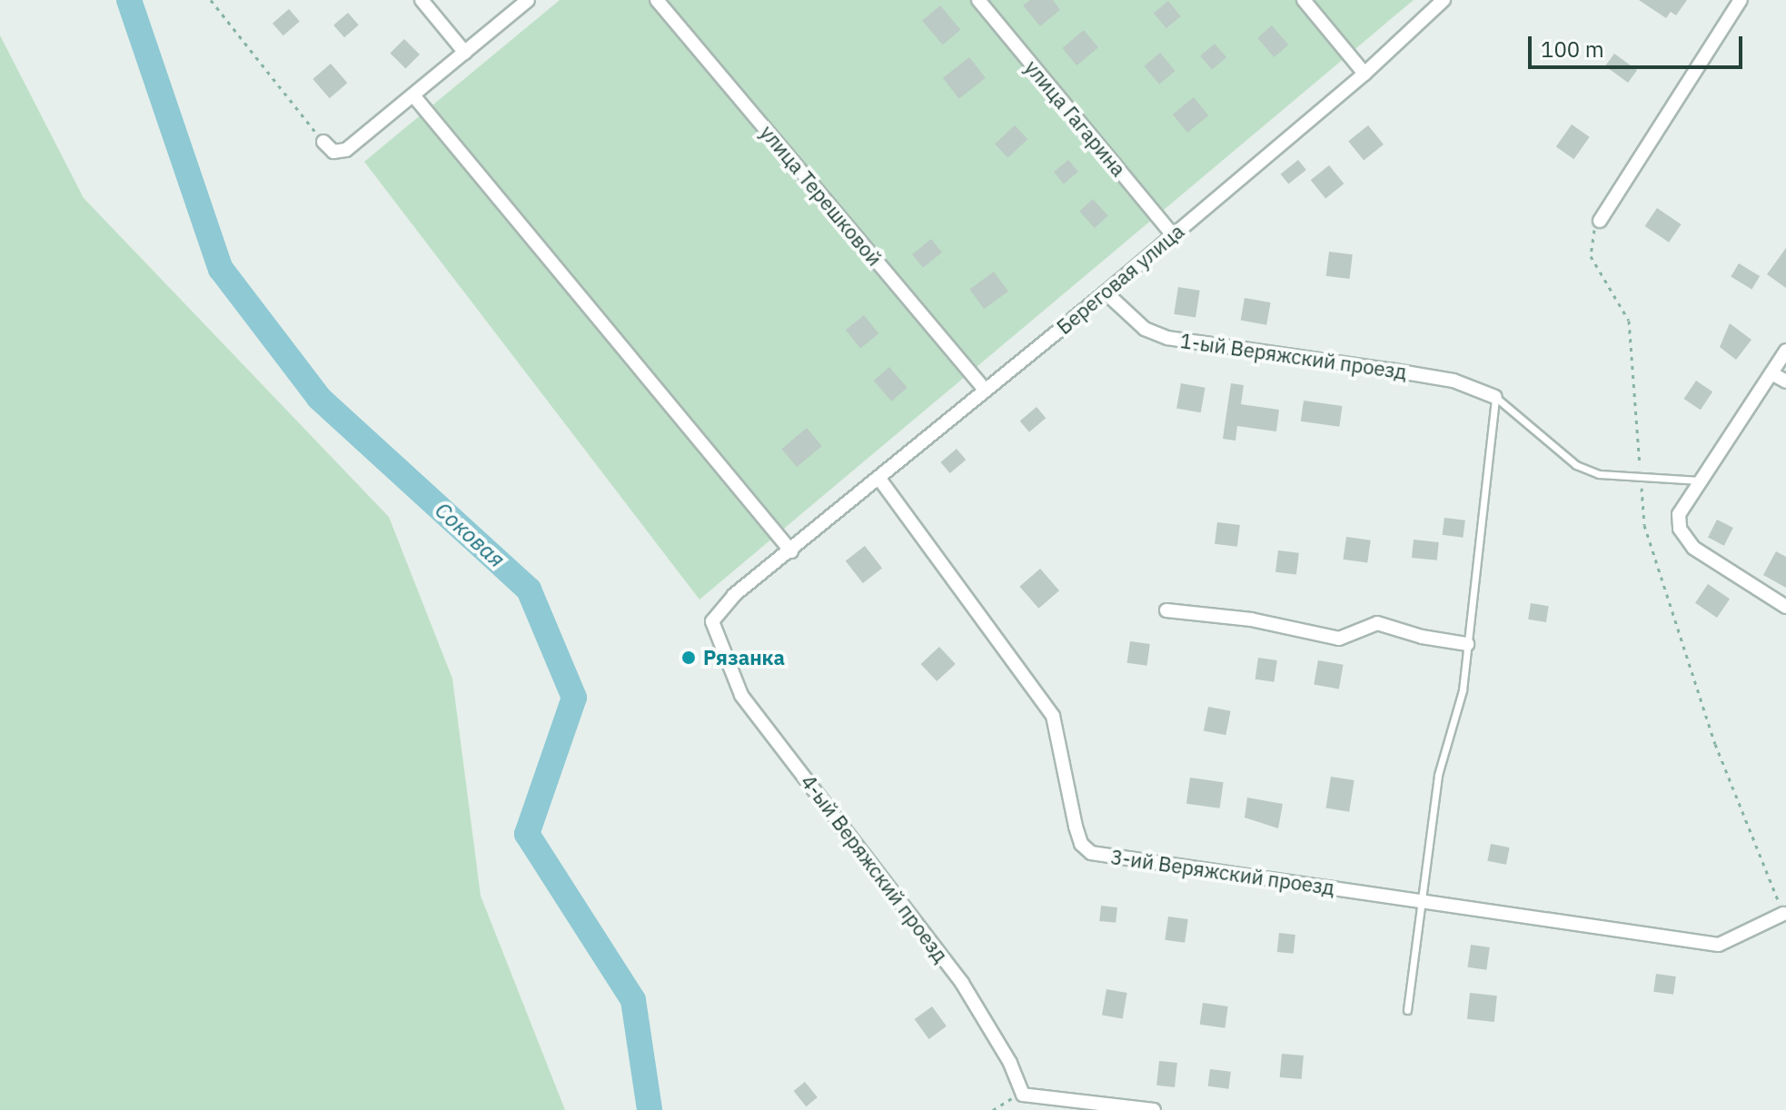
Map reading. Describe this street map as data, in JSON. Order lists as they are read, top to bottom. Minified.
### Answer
{"streets":{"street":["улица Гагарина","улица Терешковой","Береговая улица","1-ый Веряжский проезд","4-ый Веряжский проезд","3-ий Веряжский проезд"]},"crossings":[["улица Гагарина","Береговая улица"],["улица Терешковой","Береговая улица"],["Береговая улица","1-ый Веряжский проезд"],["Береговая улица","4-ый Веряжский проезд"],["Береговая улица","3-ий Веряжский проезд"]],"water":["Соковая"],"places":["Рязанка"],"scale_bar":"100 m"}
